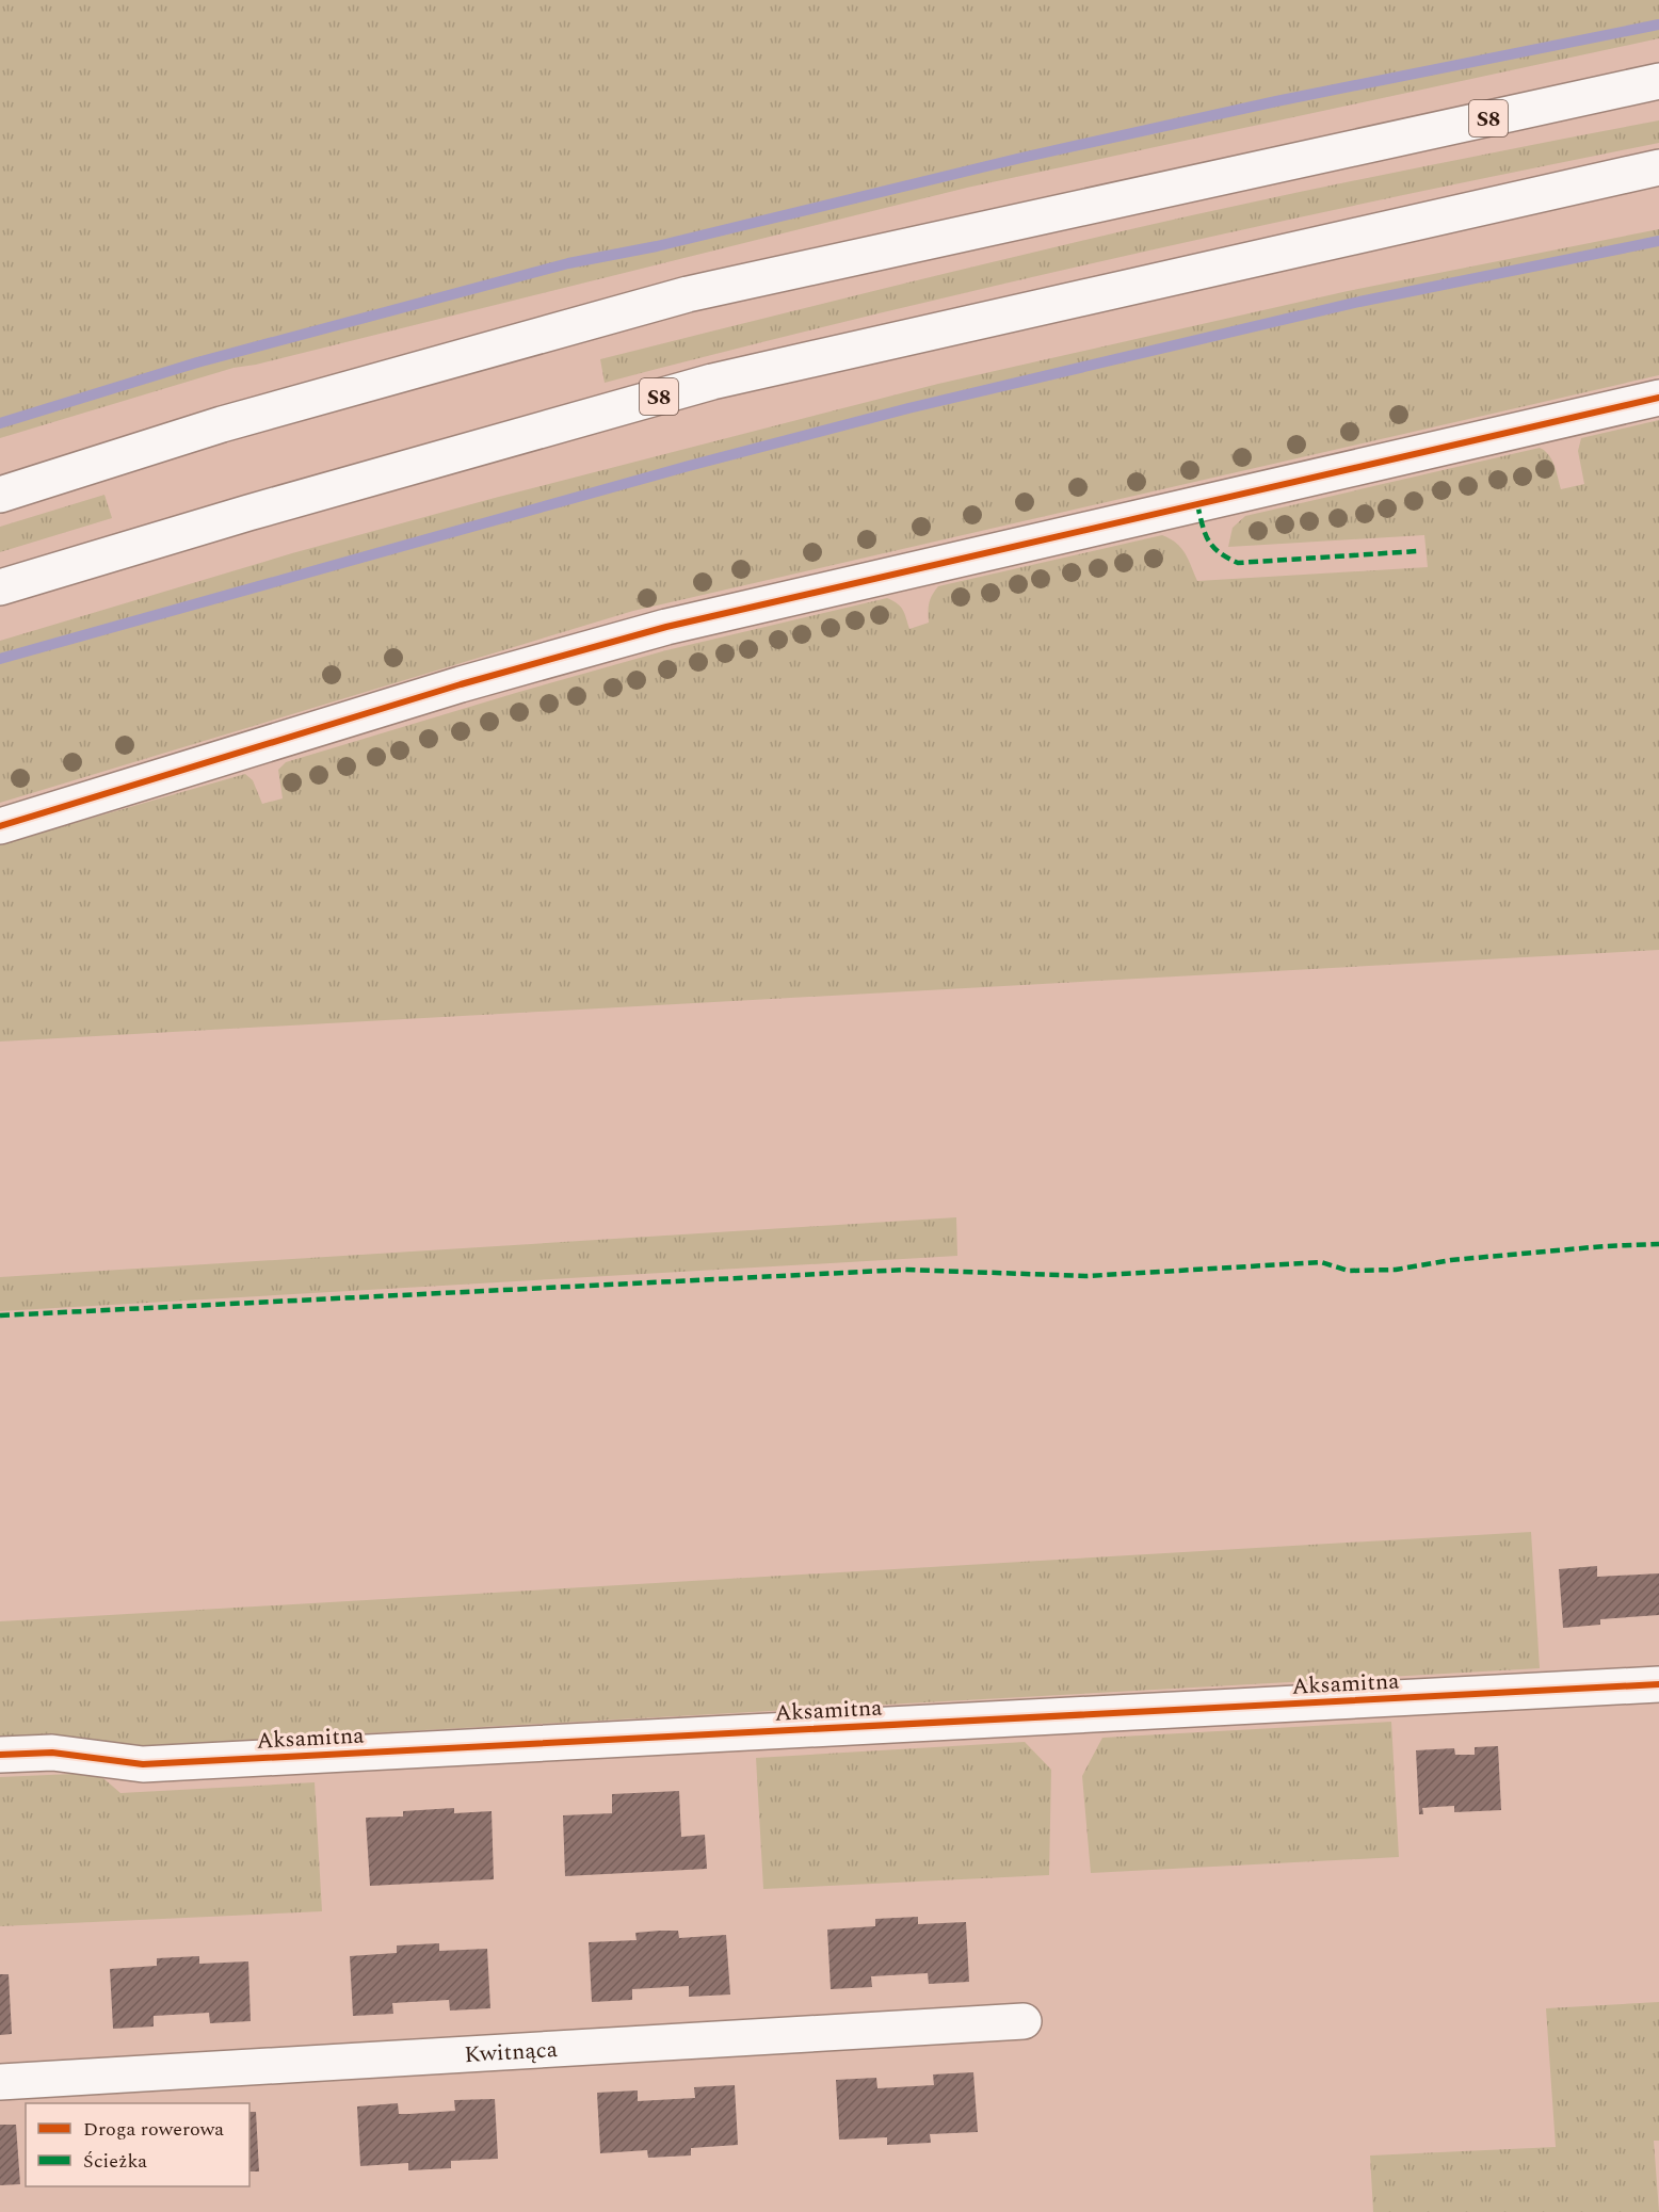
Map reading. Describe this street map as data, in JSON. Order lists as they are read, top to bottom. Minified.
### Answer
{"streets":{"main road":["S8","Aksamitna","Kwitnąca"]},"legend":["Droga rowerowa","Ścieżka"]}
